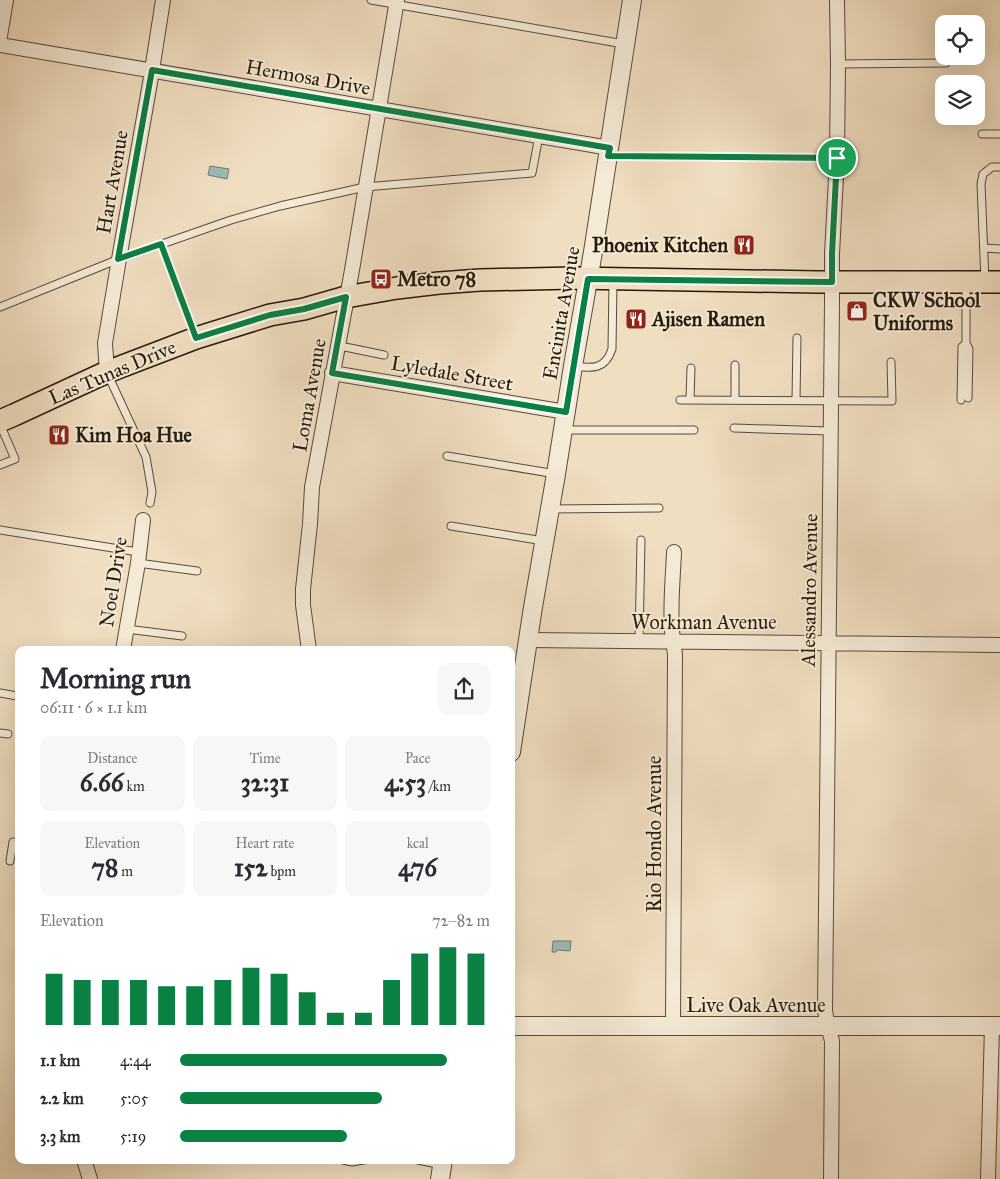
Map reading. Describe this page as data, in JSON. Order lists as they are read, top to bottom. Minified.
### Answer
{"streets":{"main road":["Las Tunas Drive"],"street":["Hermosa Drive","Hart Avenue","Encinita Avenue","Lyledale Street","Loma Avenue","Noel Drive","Alessandro Avenue","Workman Avenue","Rio Hondo Avenue","Live Oak Avenue"]},"crossings":[["Hermosa Drive","Hart Avenue"],["Hermosa Drive","Encinita Avenue"],["Hermosa Drive","Loma Avenue"],["Hart Avenue","Las Tunas Drive"],["Encinita Avenue","Las Tunas Drive"],["Encinita Avenue","Lyledale Street"],["Encinita Avenue","Workman Avenue"],["Las Tunas Drive","Loma Avenue"],["Las Tunas Drive","Alessandro Avenue"],["Lyledale Street","Loma Avenue"],["Alessandro Avenue","Workman Avenue"],["Alessandro Avenue","Live Oak Avenue"],["Workman Avenue","Rio Hondo Avenue"],["Rio Hondo Avenue","Live Oak Avenue"]],"places":{"restaurant":["Phoenix Kitchen","Ajisen Ramen","Kim Hoa Hue"],"bus stop":["Metro 78"],"shop":["CKW School Uniforms"]},"page":{"heading":["Morning run","06:11 · 6 × 1.1 km"],"stats":[["Distance","6.66 km"],["Time","32:31"],["Pace","4:53 /km"],["Elevation","78 m"],["Heart rate","152 bpm"],["kcal","476"]],"chart":["Elevation","72–82 m"],"list":[{"name":"1.1 km","note":"4:44"},{"name":"2.2 km","note":"5:05"},{"name":"3.3 km","note":"5:19"}]}}
